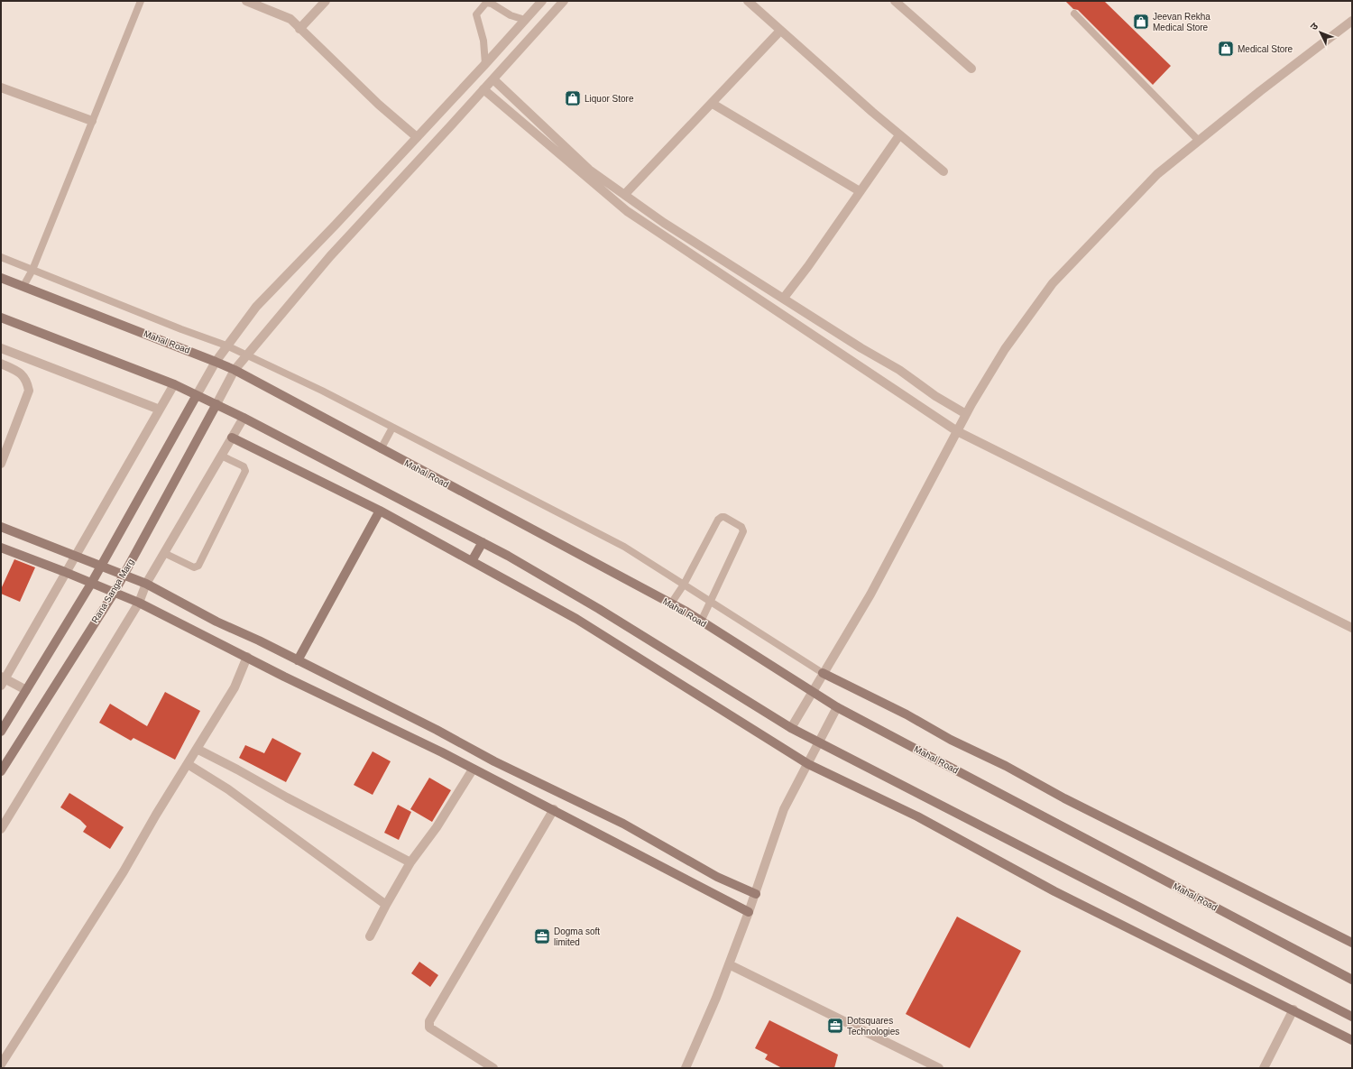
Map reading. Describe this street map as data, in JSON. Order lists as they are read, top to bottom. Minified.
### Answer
{"streets":{"main road":["Mahal Road","Rana Sanga Marg"]},"places":{"shop":["Jeevan Rekha Medical Store","Medical Store","Liquor Store"],"office":["Dogma soft limited","Dotsquares Technologies"]},"north":"top left"}
